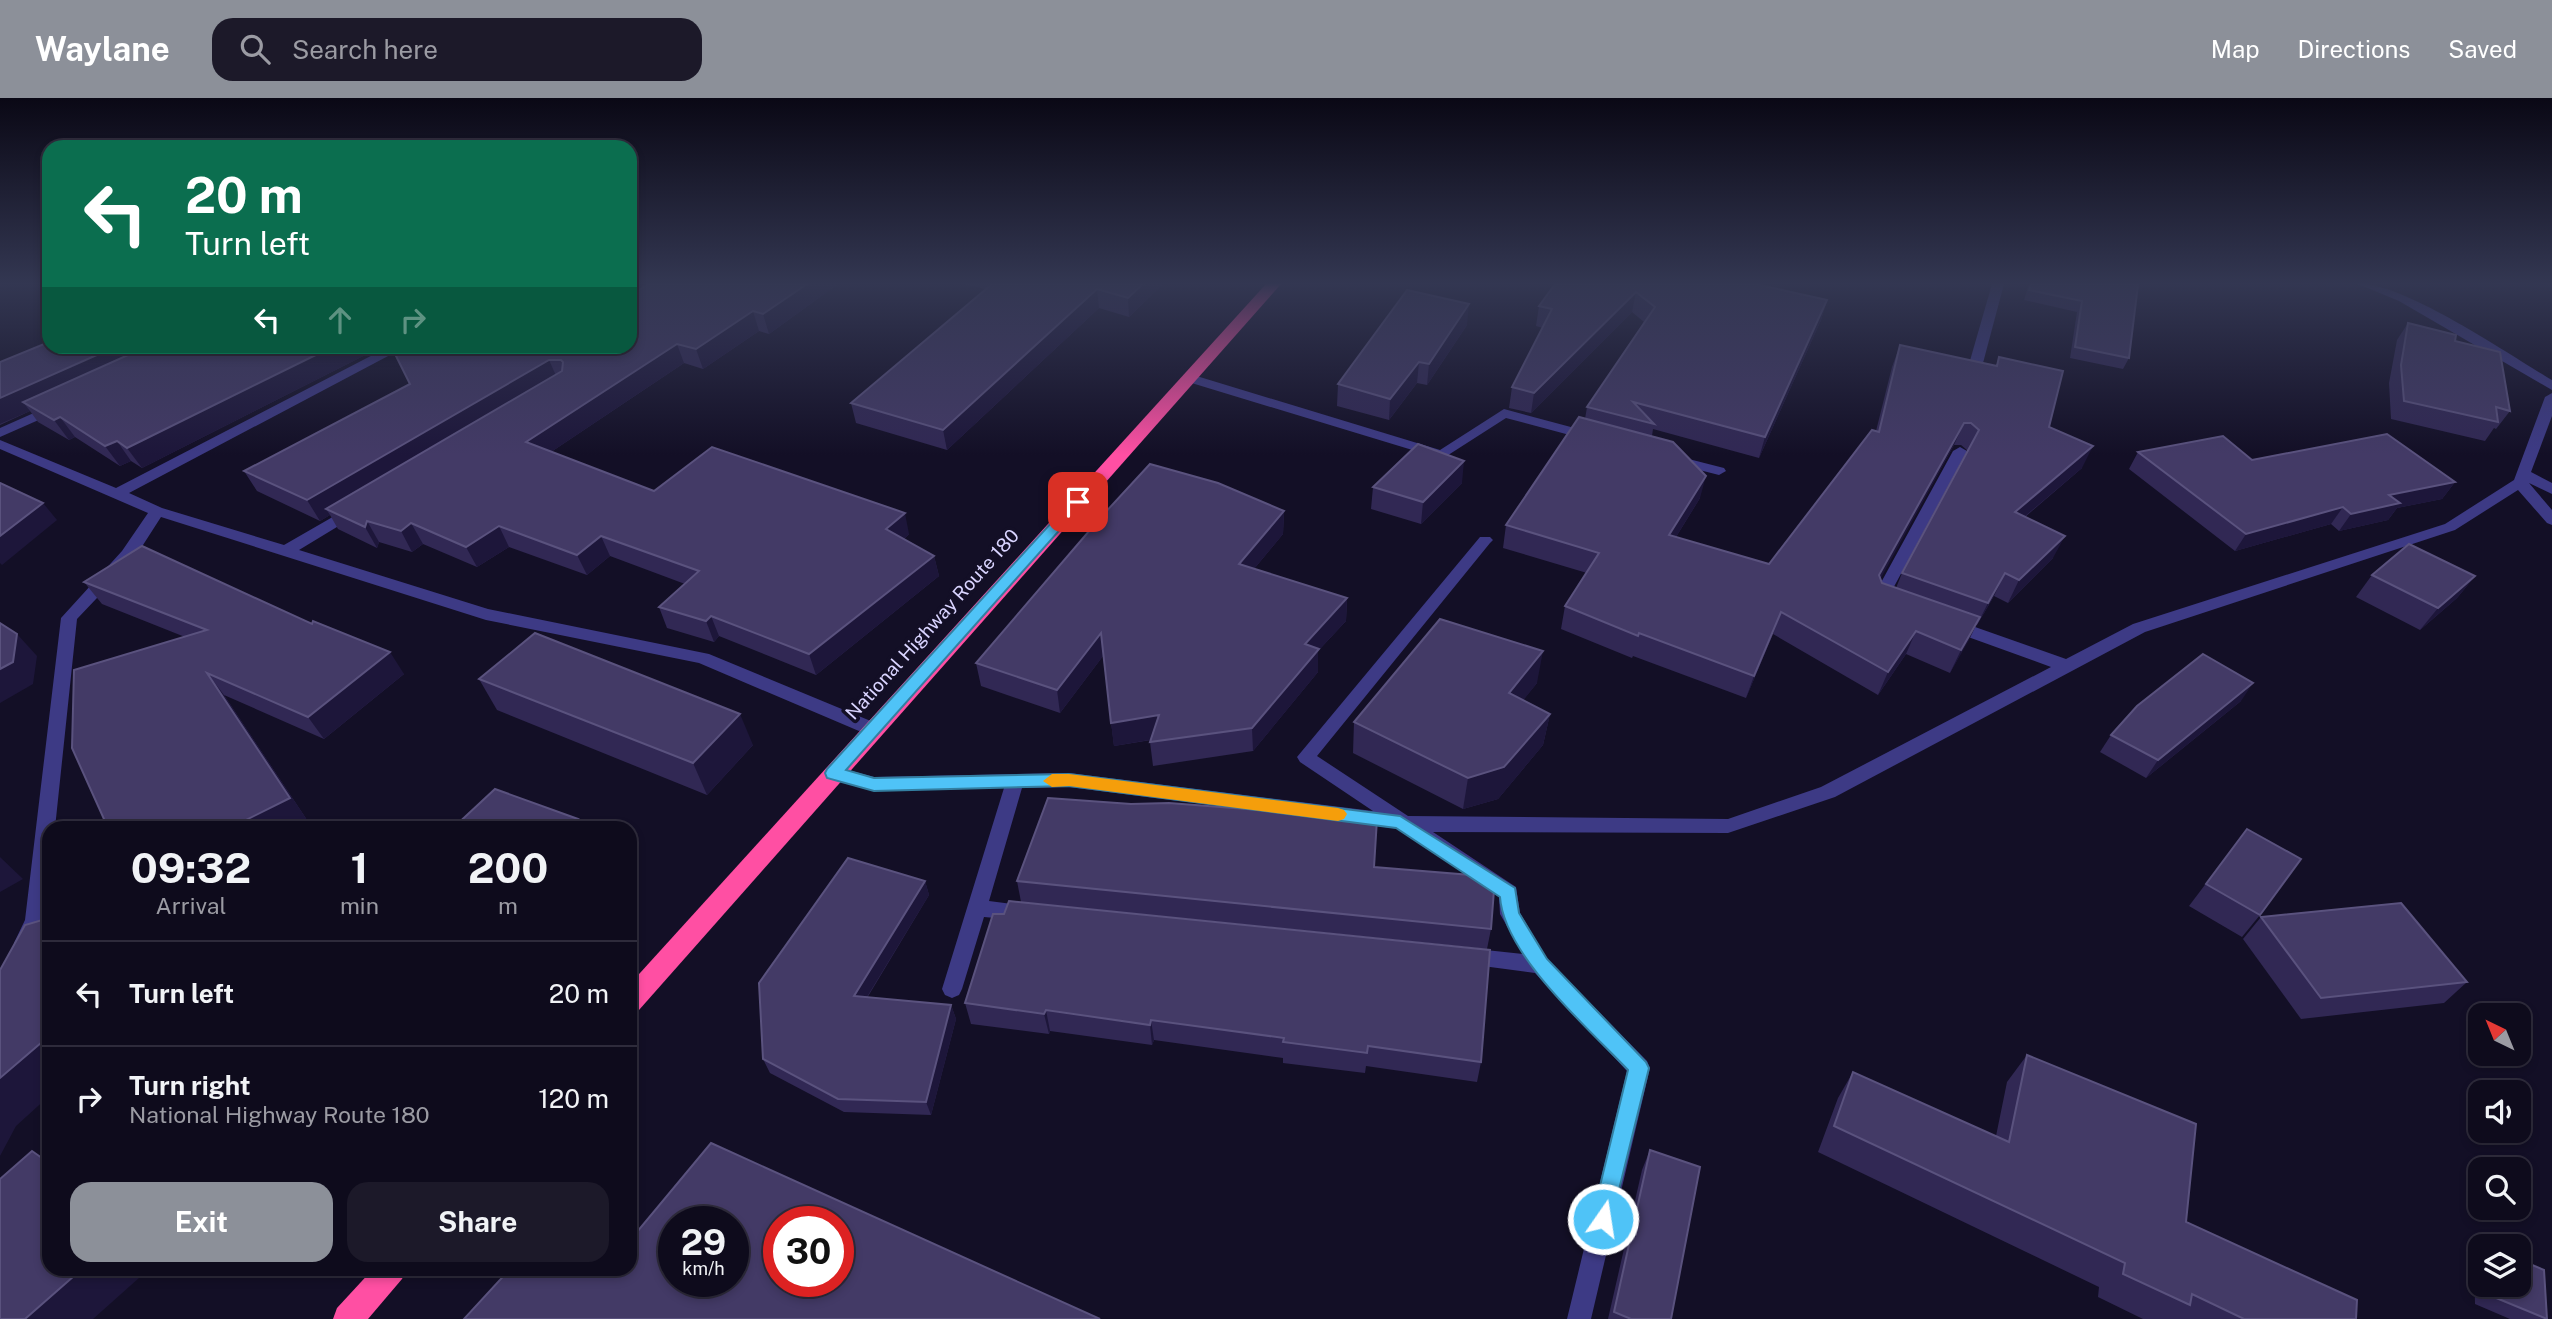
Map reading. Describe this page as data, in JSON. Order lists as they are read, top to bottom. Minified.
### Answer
{"streets":{"highway":["National Highway Route 180"]},"north":"top left","page":{"header":"Waylane","search":"Search here","nav":["Map","Directions","Saved"],"turn":["20 m","Turn left"],"eta":["09:32","Arrival","1","min","200","m"],"list":[{"name":"Turn left","value":"20 m"},{"name":"Turn right","note":"National Highway Route 180","value":"120 m"}],"buttons":["Exit","Share"],"speed":"29 km/h","limit":"30"}}
